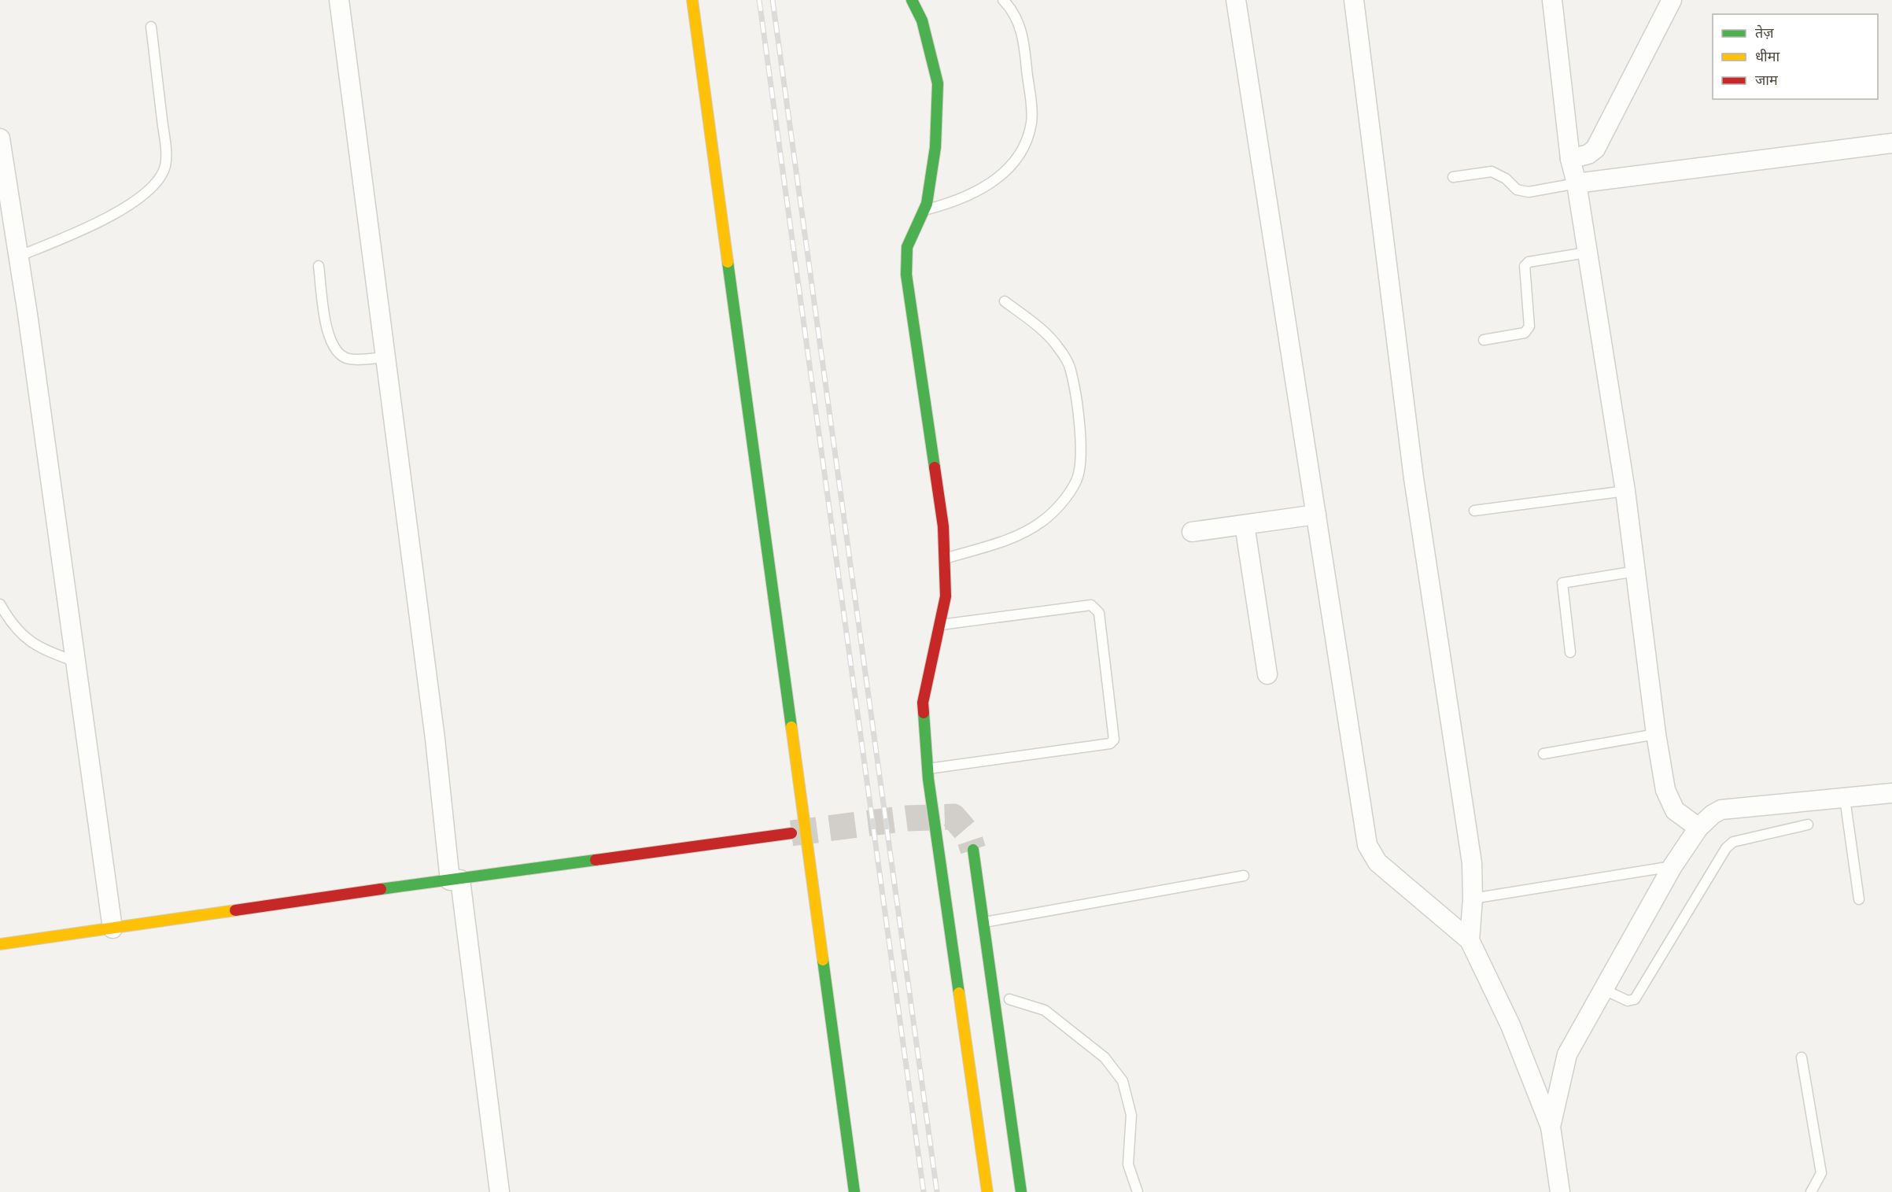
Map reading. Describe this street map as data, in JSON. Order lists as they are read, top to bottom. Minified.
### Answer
{"legend":["तेज़","धीमा","जाम"]}
